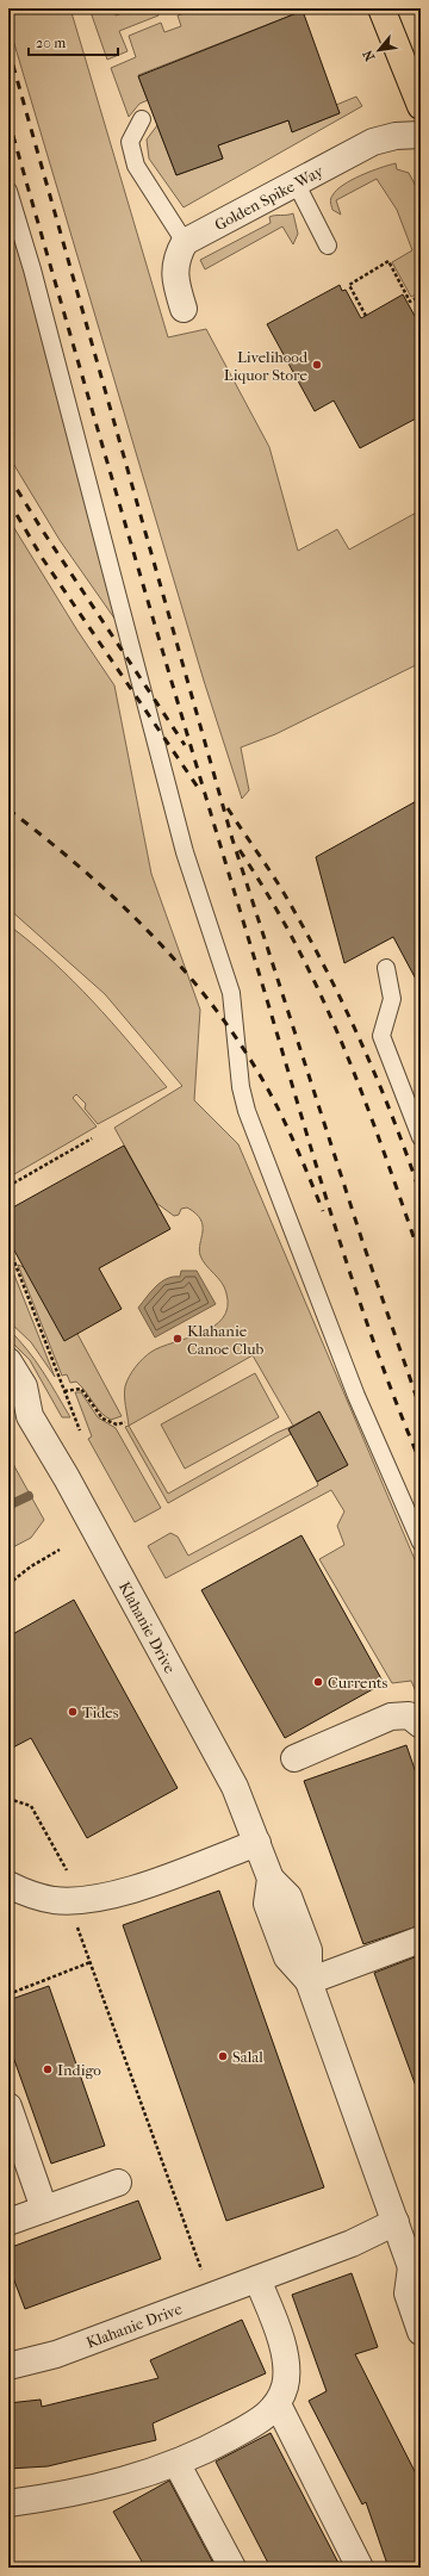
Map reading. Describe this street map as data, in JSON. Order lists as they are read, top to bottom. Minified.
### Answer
{"streets":{"street":["Golden Spike Way","Klahanie Drive"]},"places":["Livelihood Liquor Store","Klahanie Canoe Club","Currents","Tides","Salal","Indigo"],"scale_bar":"20 m","north":"bottom left"}
